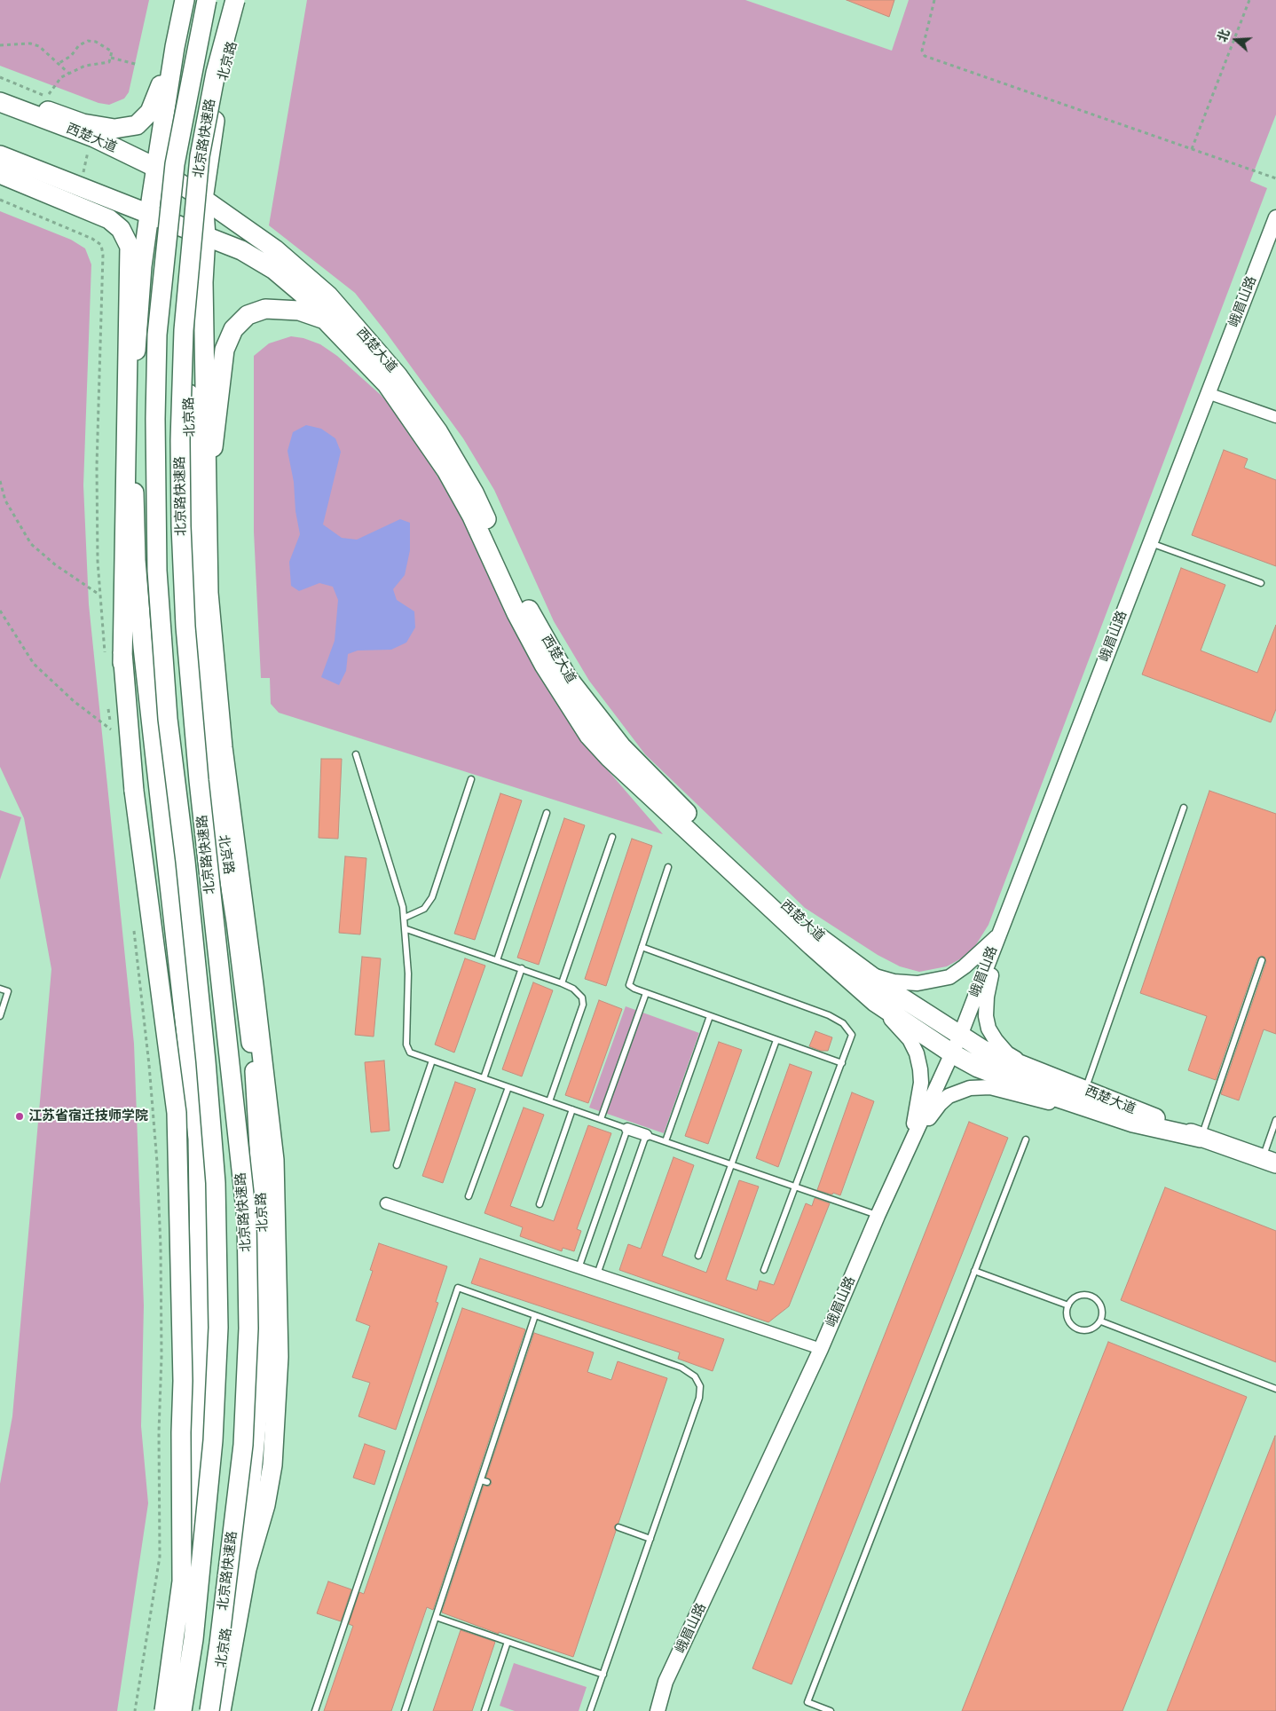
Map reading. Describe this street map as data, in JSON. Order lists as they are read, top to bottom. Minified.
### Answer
{"streets":{"main road":["北京路","西楚大道","北京路快速路"],"street":["峨眉山路"]},"crossings":[["北京路","西楚大道"],["西楚大道","峨眉山路"]],"places":["江苏省宿迁技师学院"],"north":"left"}
